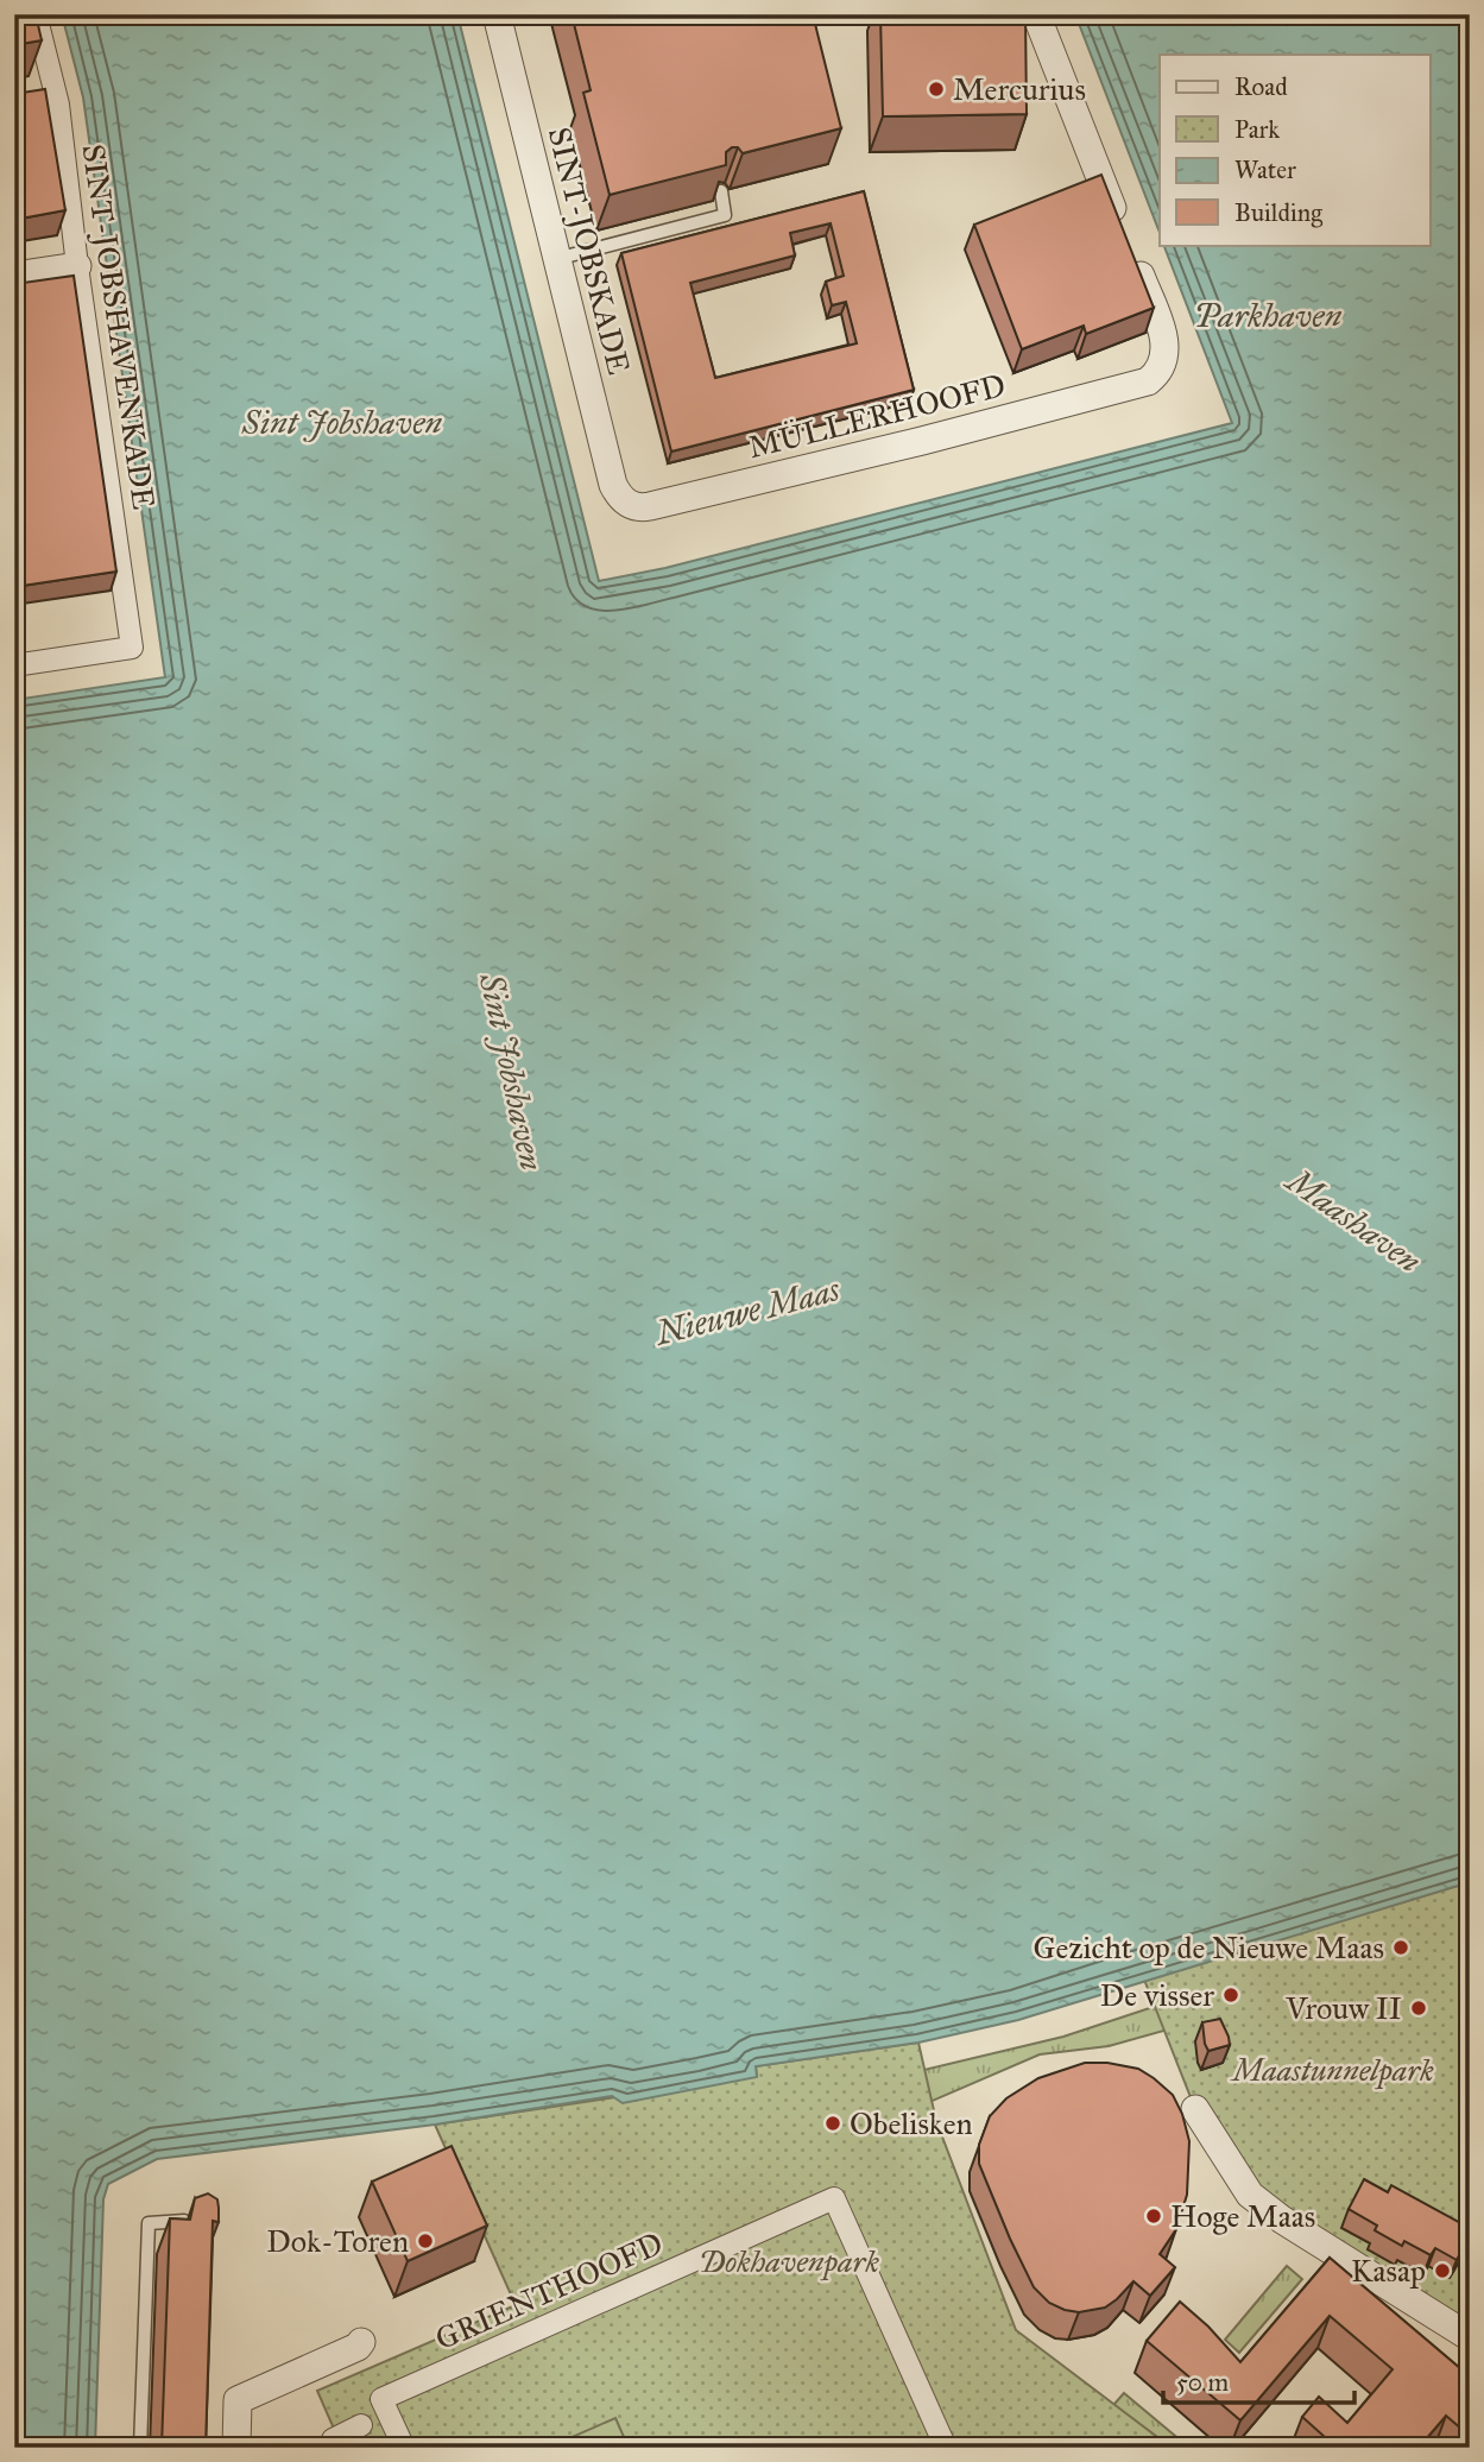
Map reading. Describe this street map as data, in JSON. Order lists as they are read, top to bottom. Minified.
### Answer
{"streets":{"street":["SINT-JOBSKADE","SINT-JOBSHAVENKADE","MÜLLERHOOFD","GRIENTHOOFD"]},"crossings":[["SINT-JOBSKADE","MÜLLERHOOFD"]],"water":["Parkhaven","Sint Jobshaven","Maashaven","Nieuwe Maas"],"parks":["Maastunnelpark","Dokhavenpark"],"places":["Mercurius","Gezicht op de Nieuwe Maas","De visser","Vrouw II","Obelisken","Hoge Maas","Dok-Toren","Kasap"],"legend":["Road","Park","Water","Building"],"scale_bar":"50 m"}
